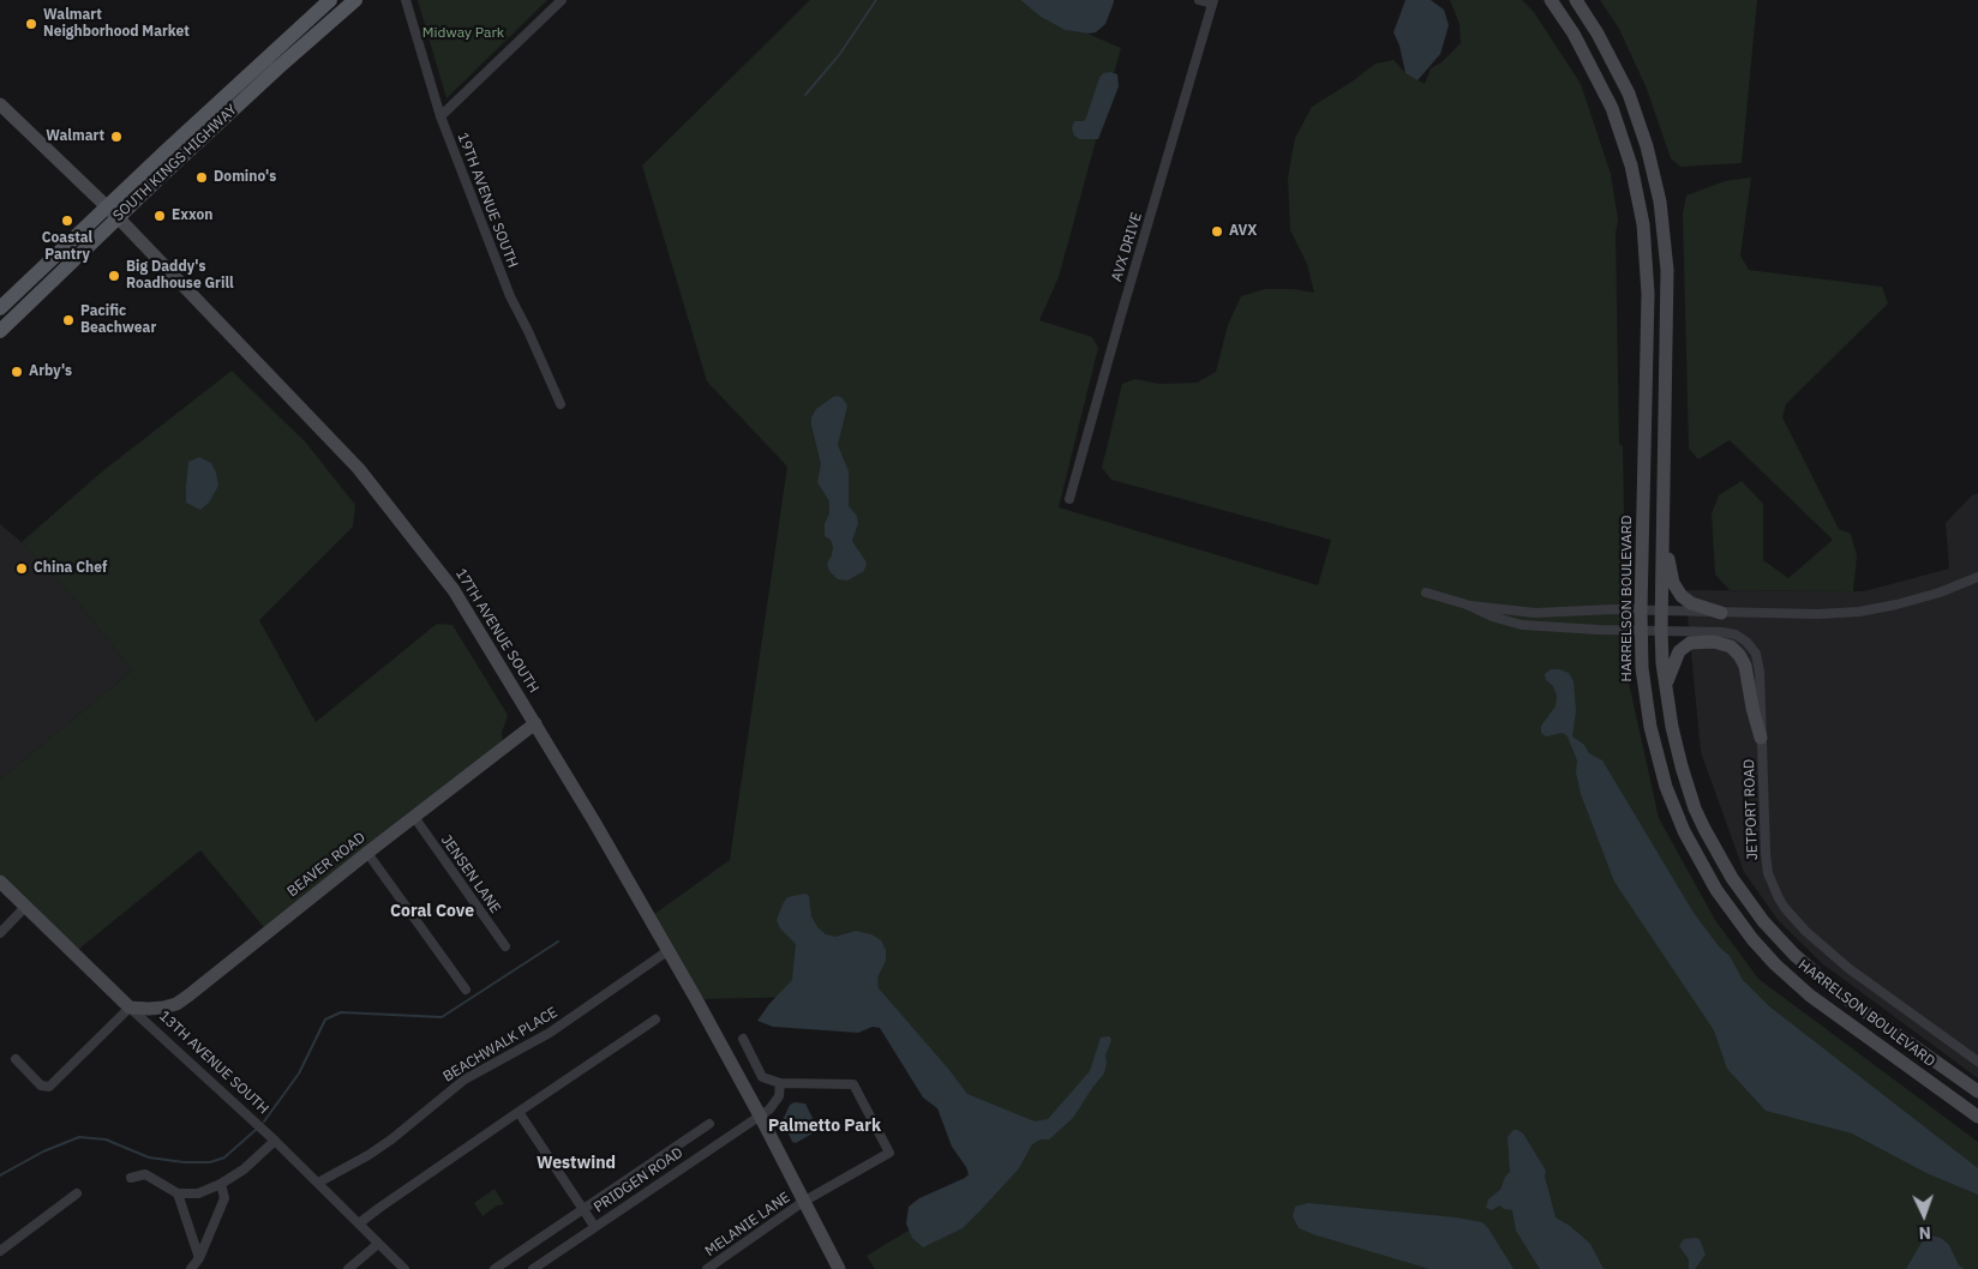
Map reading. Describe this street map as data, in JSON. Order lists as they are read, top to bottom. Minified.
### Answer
{"streets":{"main road":["SOUTH KINGS HIGHWAY","HARRELSON BOULEVARD","17TH AVENUE SOUTH","BEAVER ROAD","13TH AVENUE SOUTH"],"street":["19TH AVENUE SOUTH","AVX DRIVE","JETPORT ROAD","JENSEN LANE","BEACHWALK PLACE","PRIDGEN ROAD","MELANIE LANE"]},"crossings":[["SOUTH KINGS HIGHWAY","17TH AVENUE SOUTH"],["HARRELSON BOULEVARD","JETPORT ROAD"],["17TH AVENUE SOUTH","BEAVER ROAD"],["17TH AVENUE SOUTH","BEACHWALK PLACE"],["17TH AVENUE SOUTH","PRIDGEN ROAD"],["17TH AVENUE SOUTH","MELANIE LANE"],["BEAVER ROAD","JENSEN LANE"],["BEAVER ROAD","13TH AVENUE SOUTH"],["BEACHWALK PLACE","13TH AVENUE SOUTH"],["PRIDGEN ROAD","MELANIE LANE"]],"districts":["Coral Cove","Palmetto Park","Westwind"],"parks":["Midway Park"],"places":["Walmart Neighborhood Market","Walmart","Domino's","Exxon","Coastal Pantry","AVX","Big Daddy's Roadhouse Grill","Pacific Beachwear","Arby's","China Chef"],"north":"bottom"}
